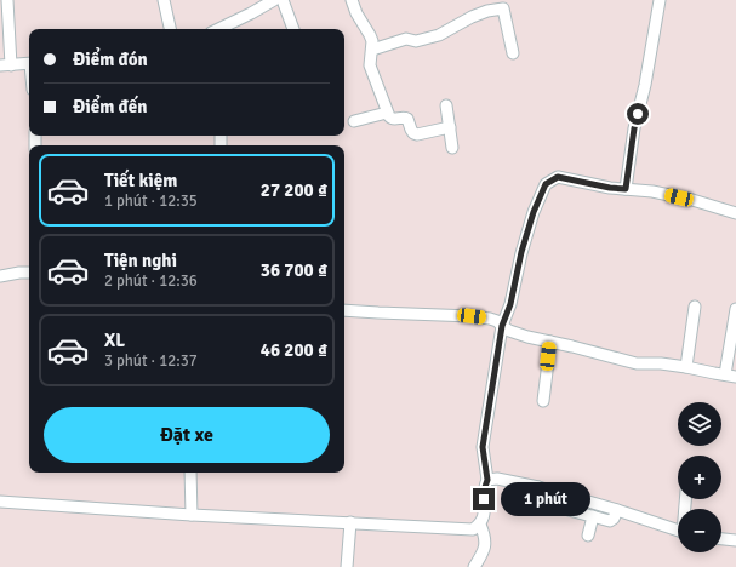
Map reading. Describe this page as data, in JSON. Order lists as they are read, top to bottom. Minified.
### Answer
{"page":{"banner":["Điểm đón","Điểm đến"],"list":[{"name":"Tiết kiệm","note":"1 phút · 12:35","value":"27 200 ₫"},{"name":"Tiện nghi","note":"2 phút · 12:36","value":"36 700 ₫"},{"name":"XL","note":"3 phút · 12:37","value":"46 200 ₫"}],"buttons":"Đặt xe","map_buttons":["+","−"],"bubble":"1 phút"}}
